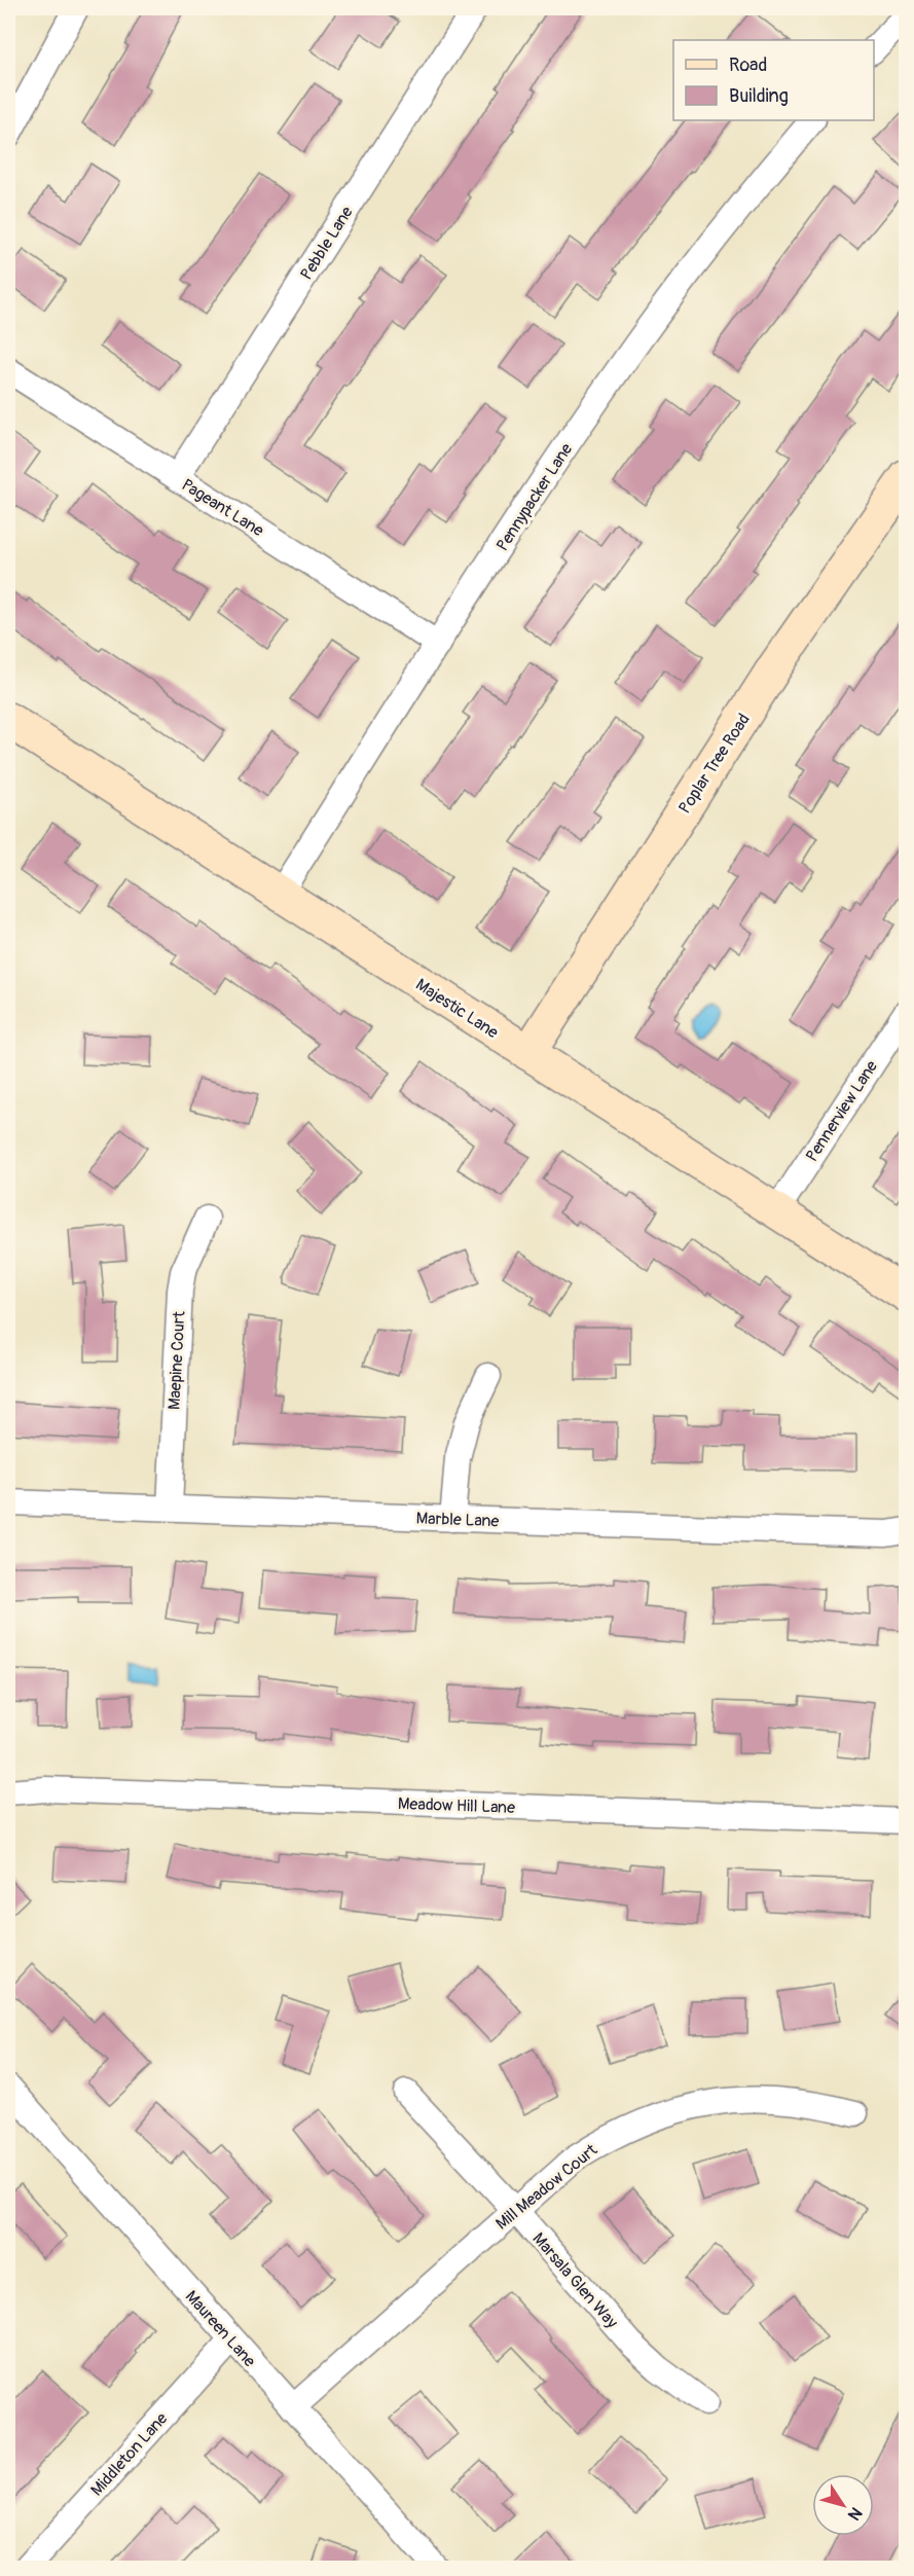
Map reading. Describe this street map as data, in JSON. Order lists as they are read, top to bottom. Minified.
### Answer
{"streets":{"street":["Pebble Lane","Pennypacker Lane","Pageant Lane","Poplar Tree Road","Majestic Lane","Pennerview Lane","Maepine Court","Marble Lane","Meadow Hill Lane","Mill Meadow Court","Marsala Glen Way","Maureen Lane","Middleton Lane"]},"crossings":[["Pebble Lane","Pageant Lane"],["Pennypacker Lane","Pageant Lane"],["Pennypacker Lane","Majestic Lane"],["Poplar Tree Road","Majestic Lane"],["Majestic Lane","Pennerview Lane"],["Maepine Court","Marble Lane"],["Mill Meadow Court","Marsala Glen Way"],["Mill Meadow Court","Maureen Lane"],["Maureen Lane","Middleton Lane"]],"legend":["Road","Building"],"north":"bottom right"}
